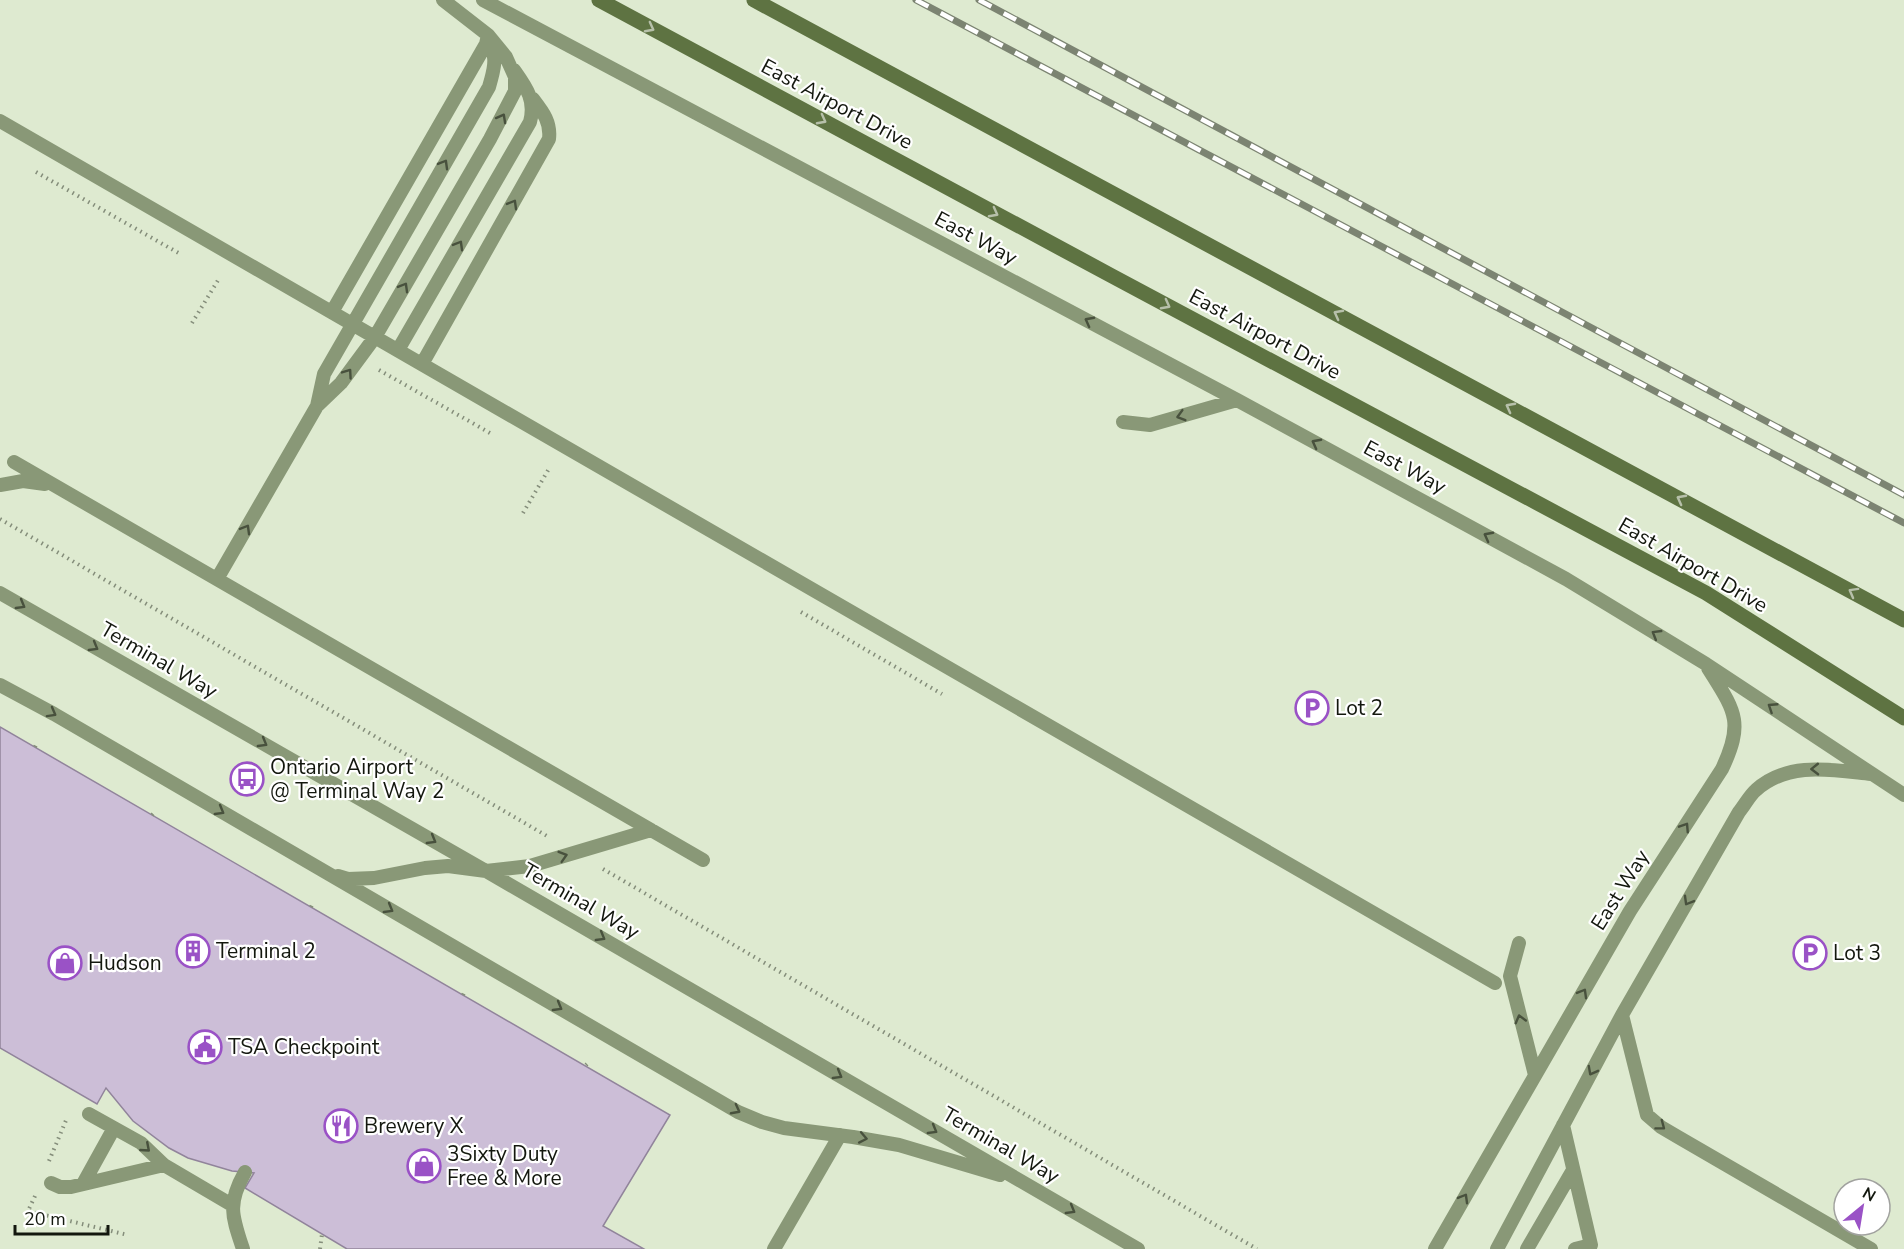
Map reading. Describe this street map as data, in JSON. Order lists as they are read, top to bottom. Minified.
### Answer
{"streets":{"main road":["East Airport Drive"],"lane":["East Way","Terminal Way"]},"places":{"parking":["Lot 2","Lot 3"],"bus stop":["Ontario Airport @ Terminal Way 2"],"building":["Terminal 2"],"shop":["Hudson","3Sixty Duty Free & More"],"public building":["TSA Checkpoint"],"restaurant":["Brewery X"]},"scale_bar":"20 m","north":"top right"}
